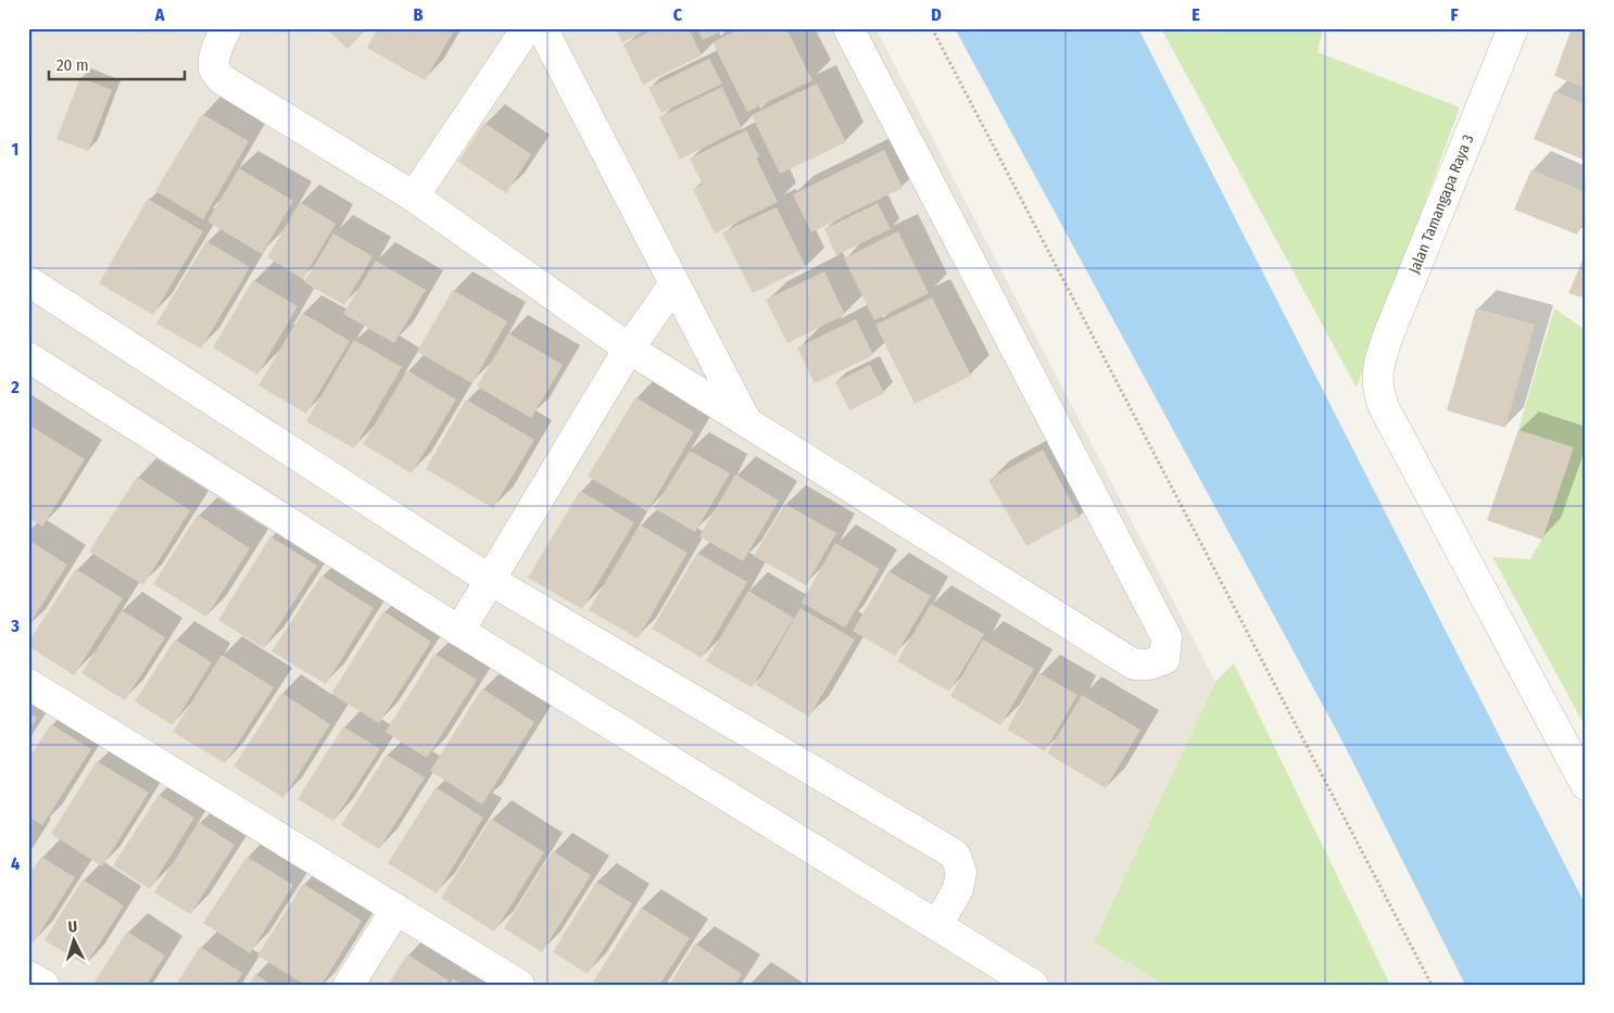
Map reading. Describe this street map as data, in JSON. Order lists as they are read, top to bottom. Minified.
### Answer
{"streets":{"street":["Jalan Tamangapa Raya 3"]},"scale_bar":"20 m","north":"top","grid":{"columns":["A","B","C","D","E","F"],"rows":["1","2","3","4"]}}
